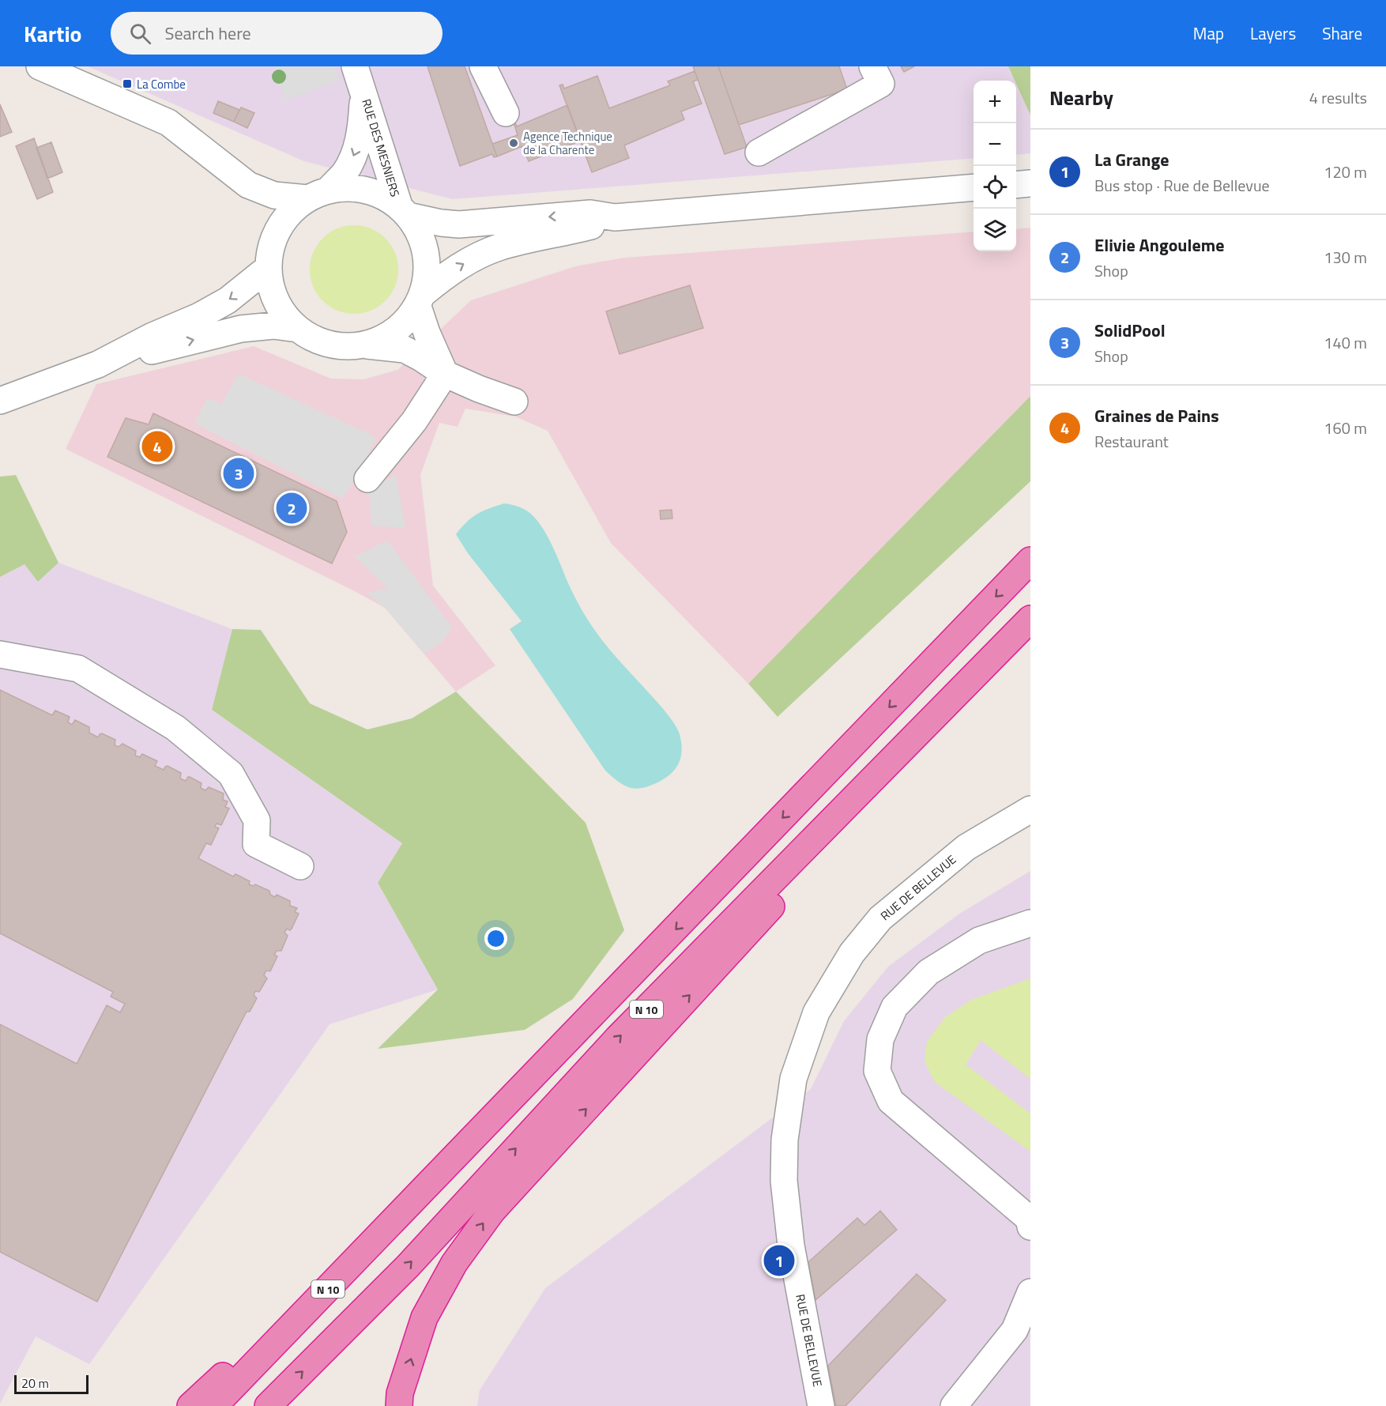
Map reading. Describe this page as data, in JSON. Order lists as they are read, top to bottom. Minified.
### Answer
{"streets":{"highway":["N 10"],"street":["RUE DES MESNIERS","RUE DE BELLEVUE"]},"one_way":["RUE DES MESNIERS"],"places":{"transit":["La Combe"],"other":["Agence Technique de la Charente"]},"scale_bar":"20 m","page":{"header":"Kartio","search":"Search here","nav":["Map","Layers","Share"],"heading":["Nearby","4 results"],"map_buttons":["+","−"],"list":[{"mark":"1","name":"La Grange","note":"Bus stop · Rue de Bellevue","value":"120 m"},{"mark":"2","name":"Elivie Angouleme","note":"Shop","value":"130 m"},{"mark":"3","name":"SolidPool","note":"Shop","value":"140 m"},{"mark":"4","name":"Graines de Pains","note":"Restaurant","value":"160 m"}],"pins":["4","3","2","1"],"scale":"20 m"}}
